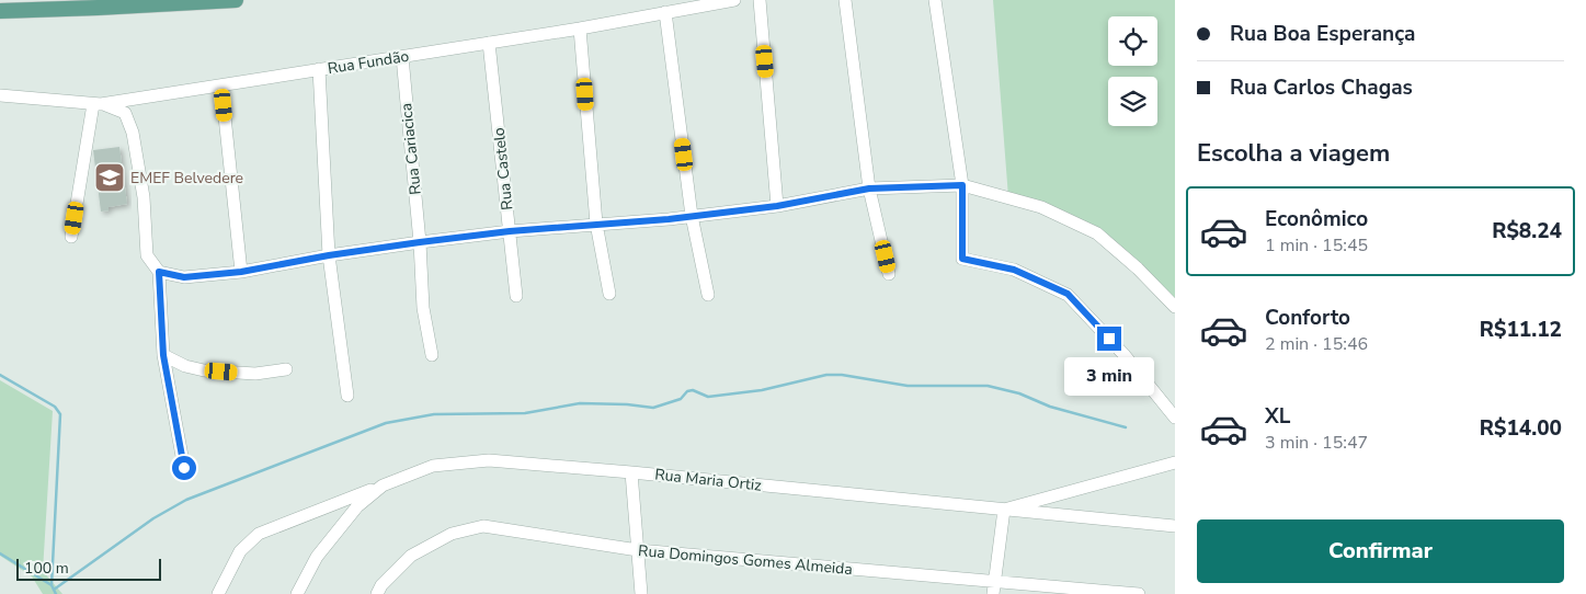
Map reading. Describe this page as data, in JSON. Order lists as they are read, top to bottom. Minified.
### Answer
{"streets":{"street":["Rua Fundão","Rua Cariacica","Rua Castelo","Rua Maria Ortiz","Rua Domingos Gomes Almeida"]},"crossings":[["Rua Fundão","Rua Cariacica"],["Rua Fundão","Rua Castelo"]],"places":{"school or university":["EMEF Belvedere"]},"scale_bar":"100 m","page":{"banner":["Rua Boa Esperança","Rua Carlos Chagas"],"heading":"Escolha a viagem","list":[{"name":"Econômico","note":"1 min · 15:45","value":"R$8.24"},{"name":"Conforto","note":"2 min · 15:46","value":"R$11.12"},{"name":"XL","note":"3 min · 15:47","value":"R$14.00"}],"bubble":"3 min","buttons":"Confirmar","scale":"100 m"}}
